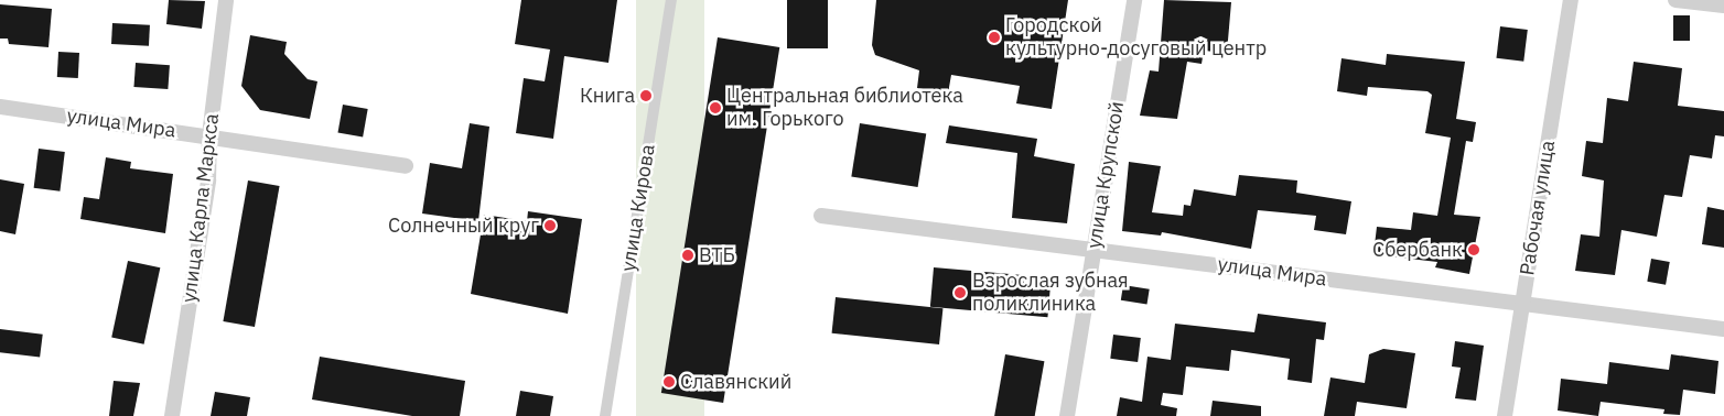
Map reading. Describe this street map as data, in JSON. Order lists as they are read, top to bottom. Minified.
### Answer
{"streets":{"street":["улица Мира","улица Крупской","улица Карла Маркса","улица Кирова","Рабочая улица"]},"crossings":[["улица Мира","улица Крупской"],["улица Мира","улица Карла Маркса"],["улица Мира","Рабочая улица"]],"places":["Городской культурно-досуговый центр","Книга","Центральная библиотека им. Горького","Солнечный круг","Сбербанк","ВТБ","Взрослая зубная поликлиника","Славянский"]}
